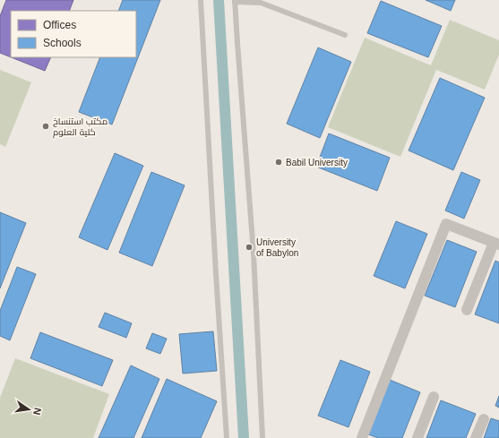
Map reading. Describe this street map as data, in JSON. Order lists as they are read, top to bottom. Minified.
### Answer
{"places":["مكتب استنساخ كلية العلوم","Babil University","University of Babylon"],"legend":["Offices","Schools"],"north":"right"}
